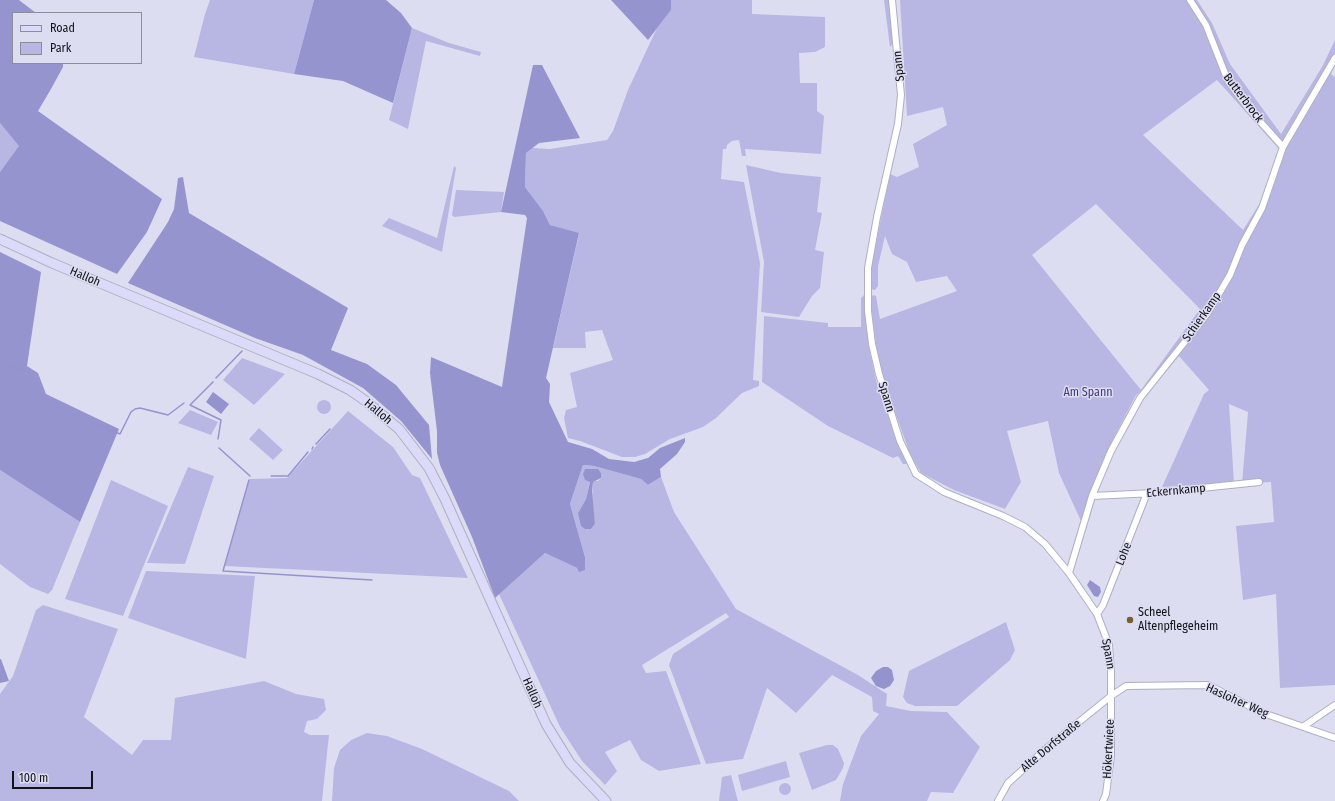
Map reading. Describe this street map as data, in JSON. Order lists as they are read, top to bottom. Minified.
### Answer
{"streets":{"main road":["Halloh"],"street":["Spann","Butterbrock","Schierkamp","Eckernkamp","Lohe","Hasloher Weg","Alte Dorfstraße","Hökertwiete"]},"crossings":[["Spann","Schierkamp"],["Spann","Lohe"],["Spann","Hasloher Weg"],["Spann","Alte Dorfstraße"],["Spann","Hökertwiete"],["Butterbrock","Schierkamp"],["Schierkamp","Eckernkamp"],["Eckernkamp","Lohe"],["Hasloher Weg","Alte Dorfstraße"],["Hasloher Weg","Hökertwiete"],["Alte Dorfstraße","Hökertwiete"]],"parks":["Am Spann"],"places":["Scheel Altenpflegeheim"],"legend":["Road","Park"],"scale_bar":"100 m"}
